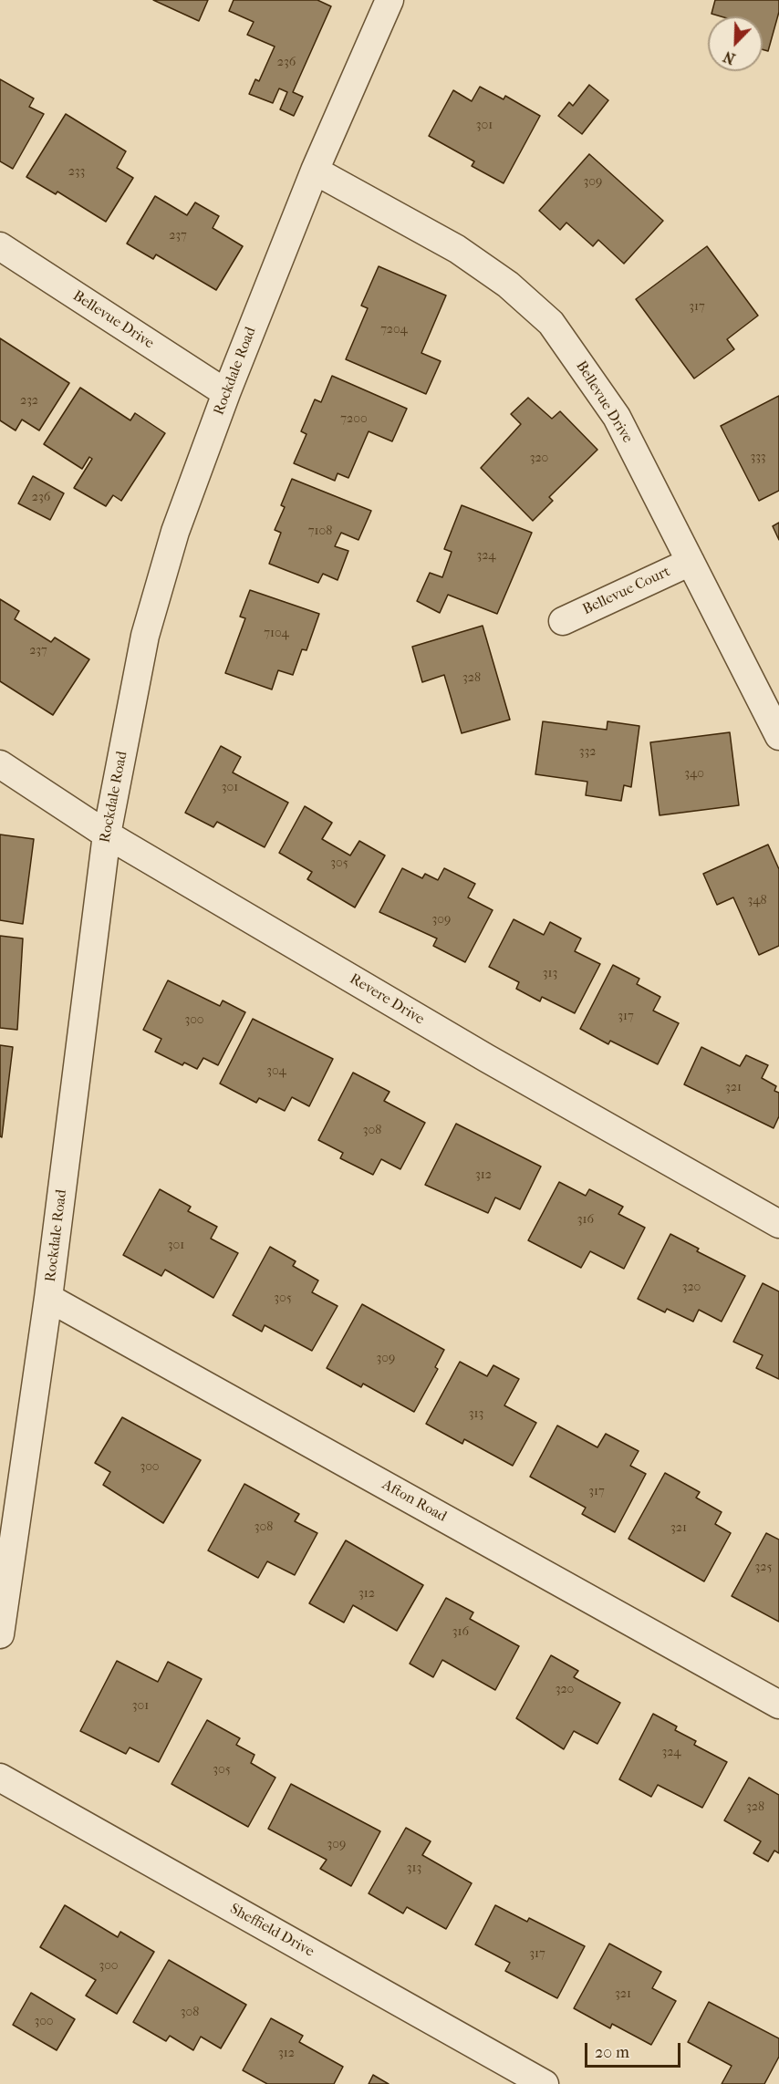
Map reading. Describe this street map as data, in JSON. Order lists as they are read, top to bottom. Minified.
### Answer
{"streets":{"street":["Bellevue Drive","Rockdale Road","Bellevue Court","Revere Drive","Afton Road","Sheffield Drive"]},"crossings":[["Bellevue Drive","Rockdale Road"],["Bellevue Drive","Bellevue Court"],["Rockdale Road","Revere Drive"],["Rockdale Road","Afton Road"]],"house_numbers":["236","301","233","309","237","317","7204","232","7200","333","320","236","7108","324","7104","237","328","332","340","301","305","348","309","313","317","300","304","321","308","312","316","301","320","305","309","313","300","317","308","321","325","312","316","320","301","324","305","328","309","313","317","300","321","308","300","312"],"scale_bar":"20 m","north":"bottom left"}
